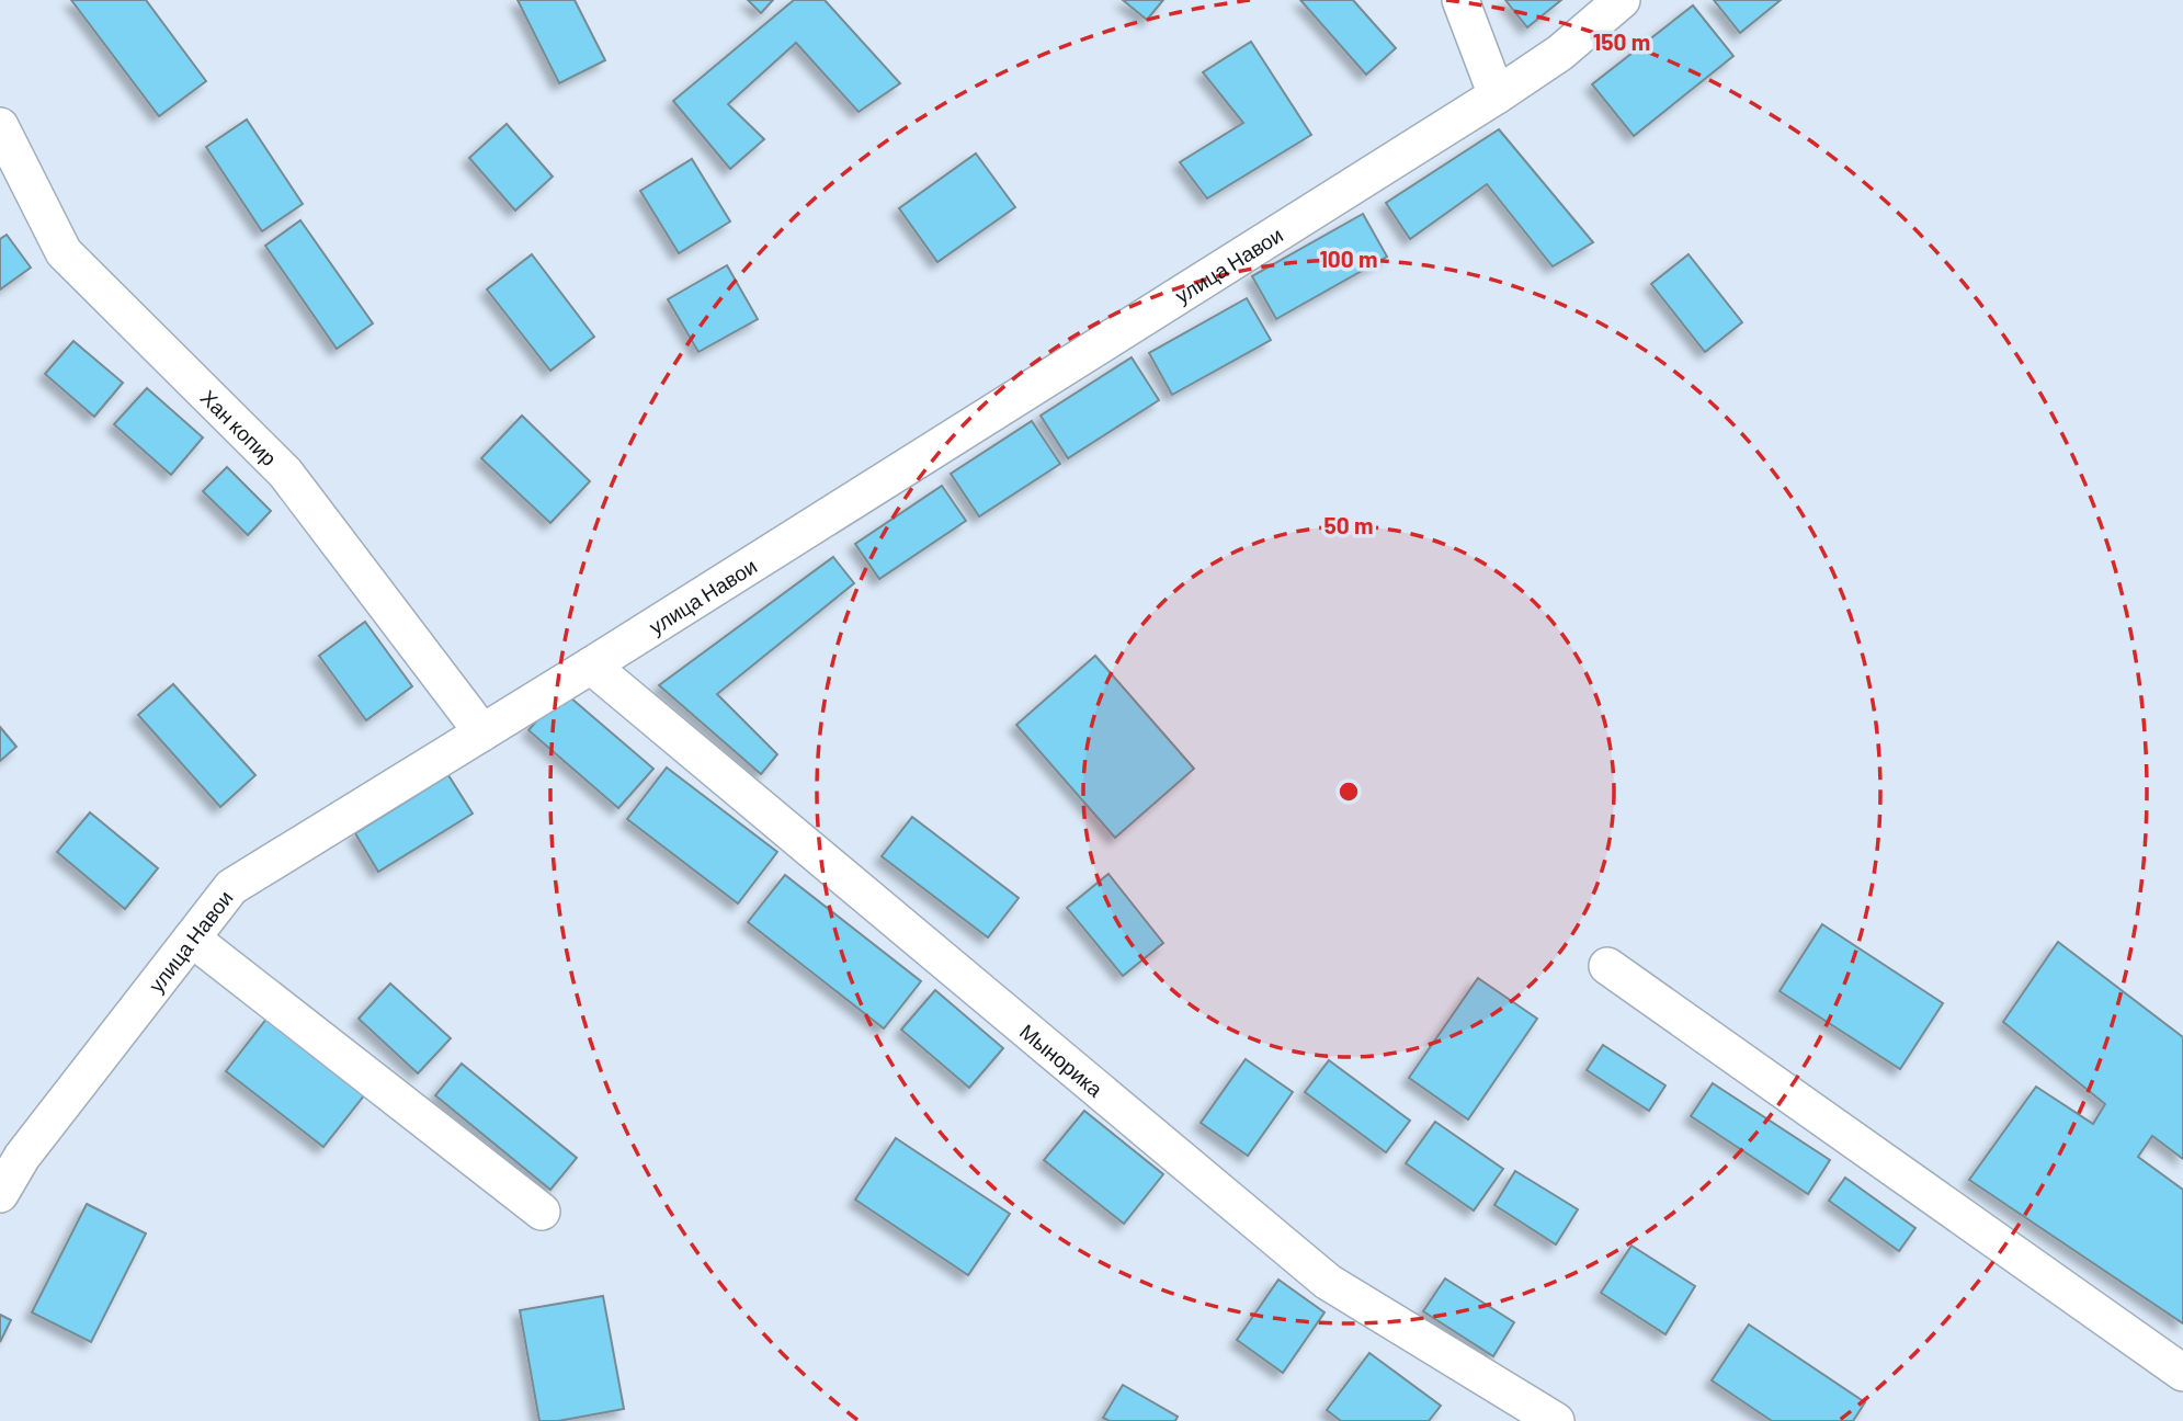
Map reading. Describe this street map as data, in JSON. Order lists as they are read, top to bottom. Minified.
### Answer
{"streets":{"street":["улица Навои","Хан копир","Мынорика"]},"crossings":[["улица Навои","Хан копир"],["улица Навои","Мынорика"]],"rings":["150 m","100 m","50 m"]}
